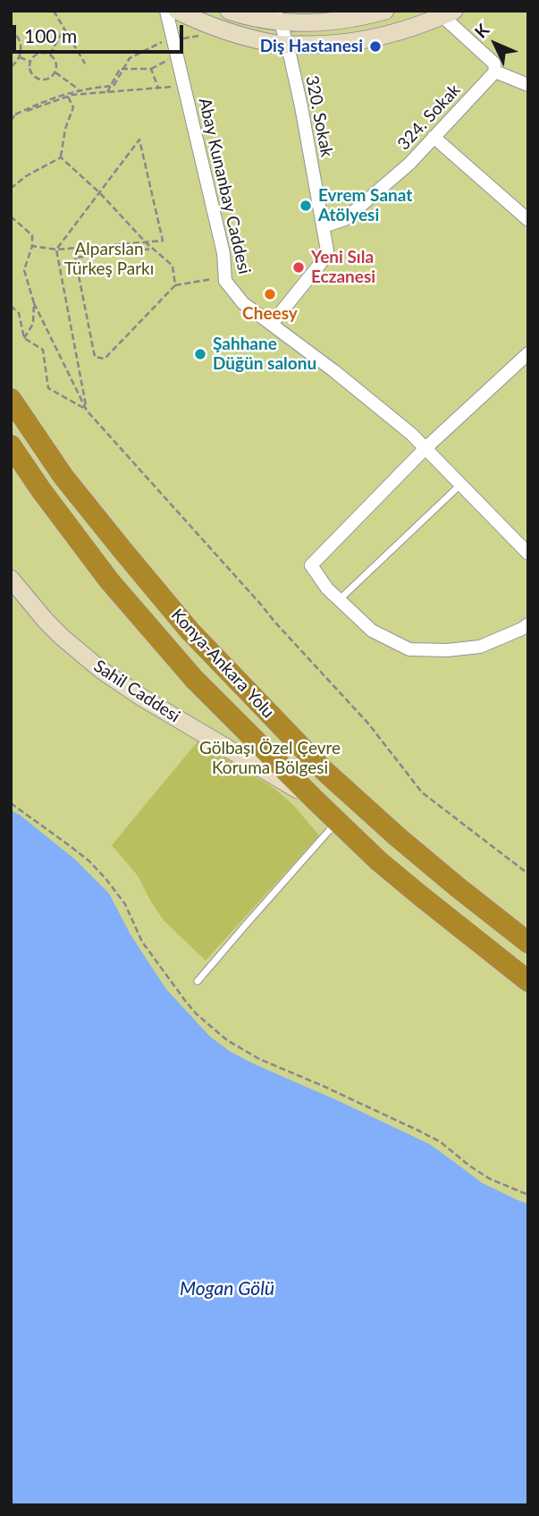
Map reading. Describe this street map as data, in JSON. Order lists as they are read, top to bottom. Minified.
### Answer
{"streets":{"highway":["Konya-Ankara Yolu"],"street":["320. Sokak","324. Sokak","Abay Kunanbay Caddesi","Sahil Caddesi"]},"crossings":[["320. Sokak","324. Sokak"],["320. Sokak","Abay Kunanbay Caddesi"]],"water":["Mogan Gölü"],"parks":["Alparslan Türkeş Parkı","Gölbaşı Özel Çevre Koruma Bölgesi"],"places":["Diş Hastanesi","Evrem Sanat Atölyesi","Yeni Sıla Eczanesi","Cheesy","Şahhane Düğün salonu"],"scale_bar":"100 m","north":"top left"}
